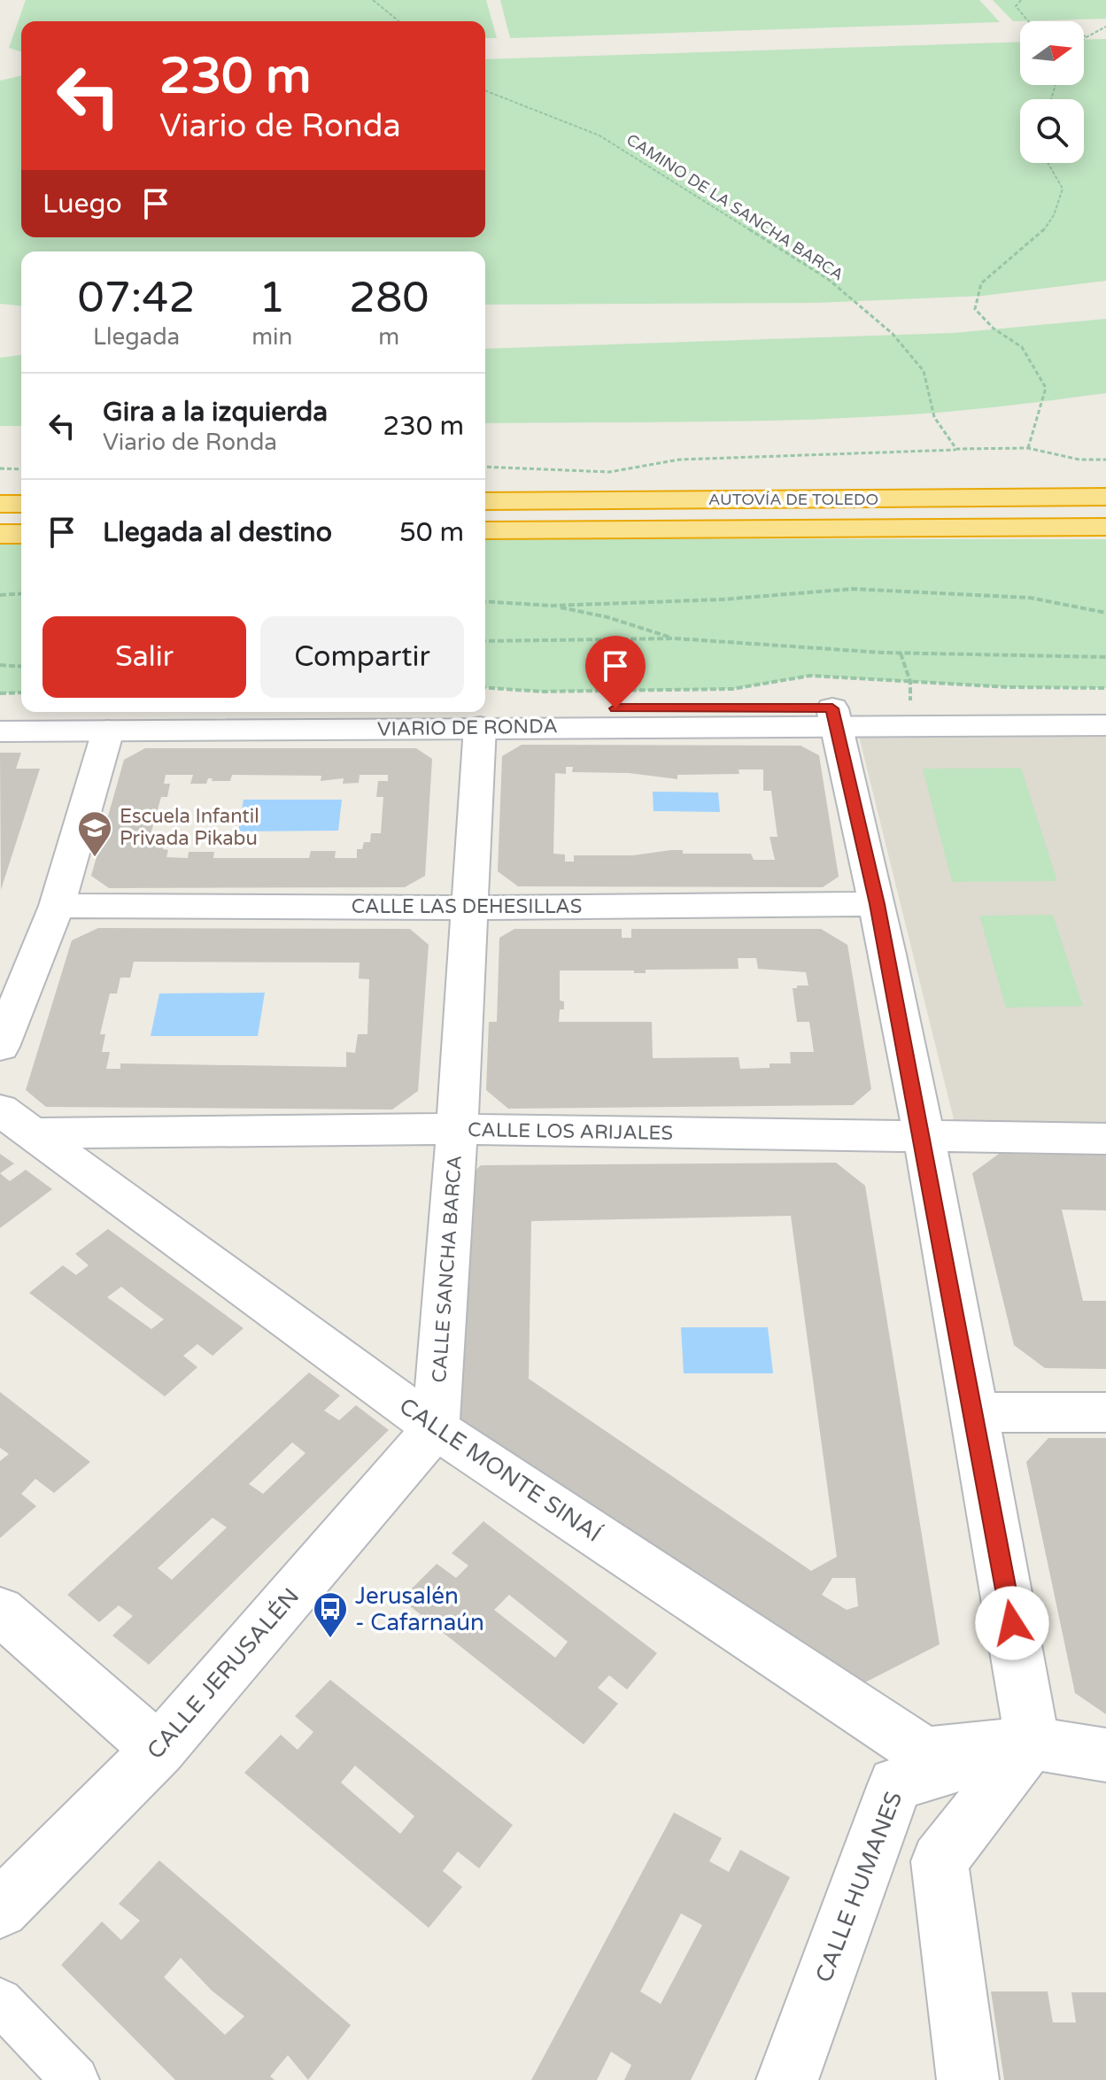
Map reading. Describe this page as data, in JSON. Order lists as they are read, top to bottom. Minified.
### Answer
{"streets":{"highway":["AUTOVÍA DE TOLEDO"],"street":["VIARIO DE RONDA","CALLE LAS DEHESILLAS","CALLE LOS ARIJALES","CALLE SANCHA BARCA","CALLE MONTE SINAÍ","CALLE JERUSALÉN","CALLE HUMANES"],"path":["CAMINO DE LA SANCHA BARCA"]},"crossings":[["VIARIO DE RONDA","CALLE SANCHA BARCA"],["CALLE LAS DEHESILLAS","CALLE SANCHA BARCA"],["CALLE LOS ARIJALES","CALLE SANCHA BARCA"],["CALLE LOS ARIJALES","CALLE MONTE SINAÍ"],["CALLE SANCHA BARCA","CALLE MONTE SINAÍ"],["CALLE SANCHA BARCA","CALLE JERUSALÉN"],["CALLE MONTE SINAÍ","CALLE JERUSALÉN"],["CALLE MONTE SINAÍ","CALLE HUMANES"]],"places":{"school or university":["Escuela Infantil Privada Pikabu"],"bus stop":["Jerusalén - Cafarnaún"]},"north":"right","page":{"turn":["230 m","Viario de Ronda"],"then":"Luego","eta":["07:42","Llegada","1","min","280","m"],"list":[{"name":"Gira a la izquierda","note":"Viario de Ronda","value":"230 m"},{"name":"Llegada al destino","value":"50 m"}],"buttons":["Salir","Compartir"]}}
